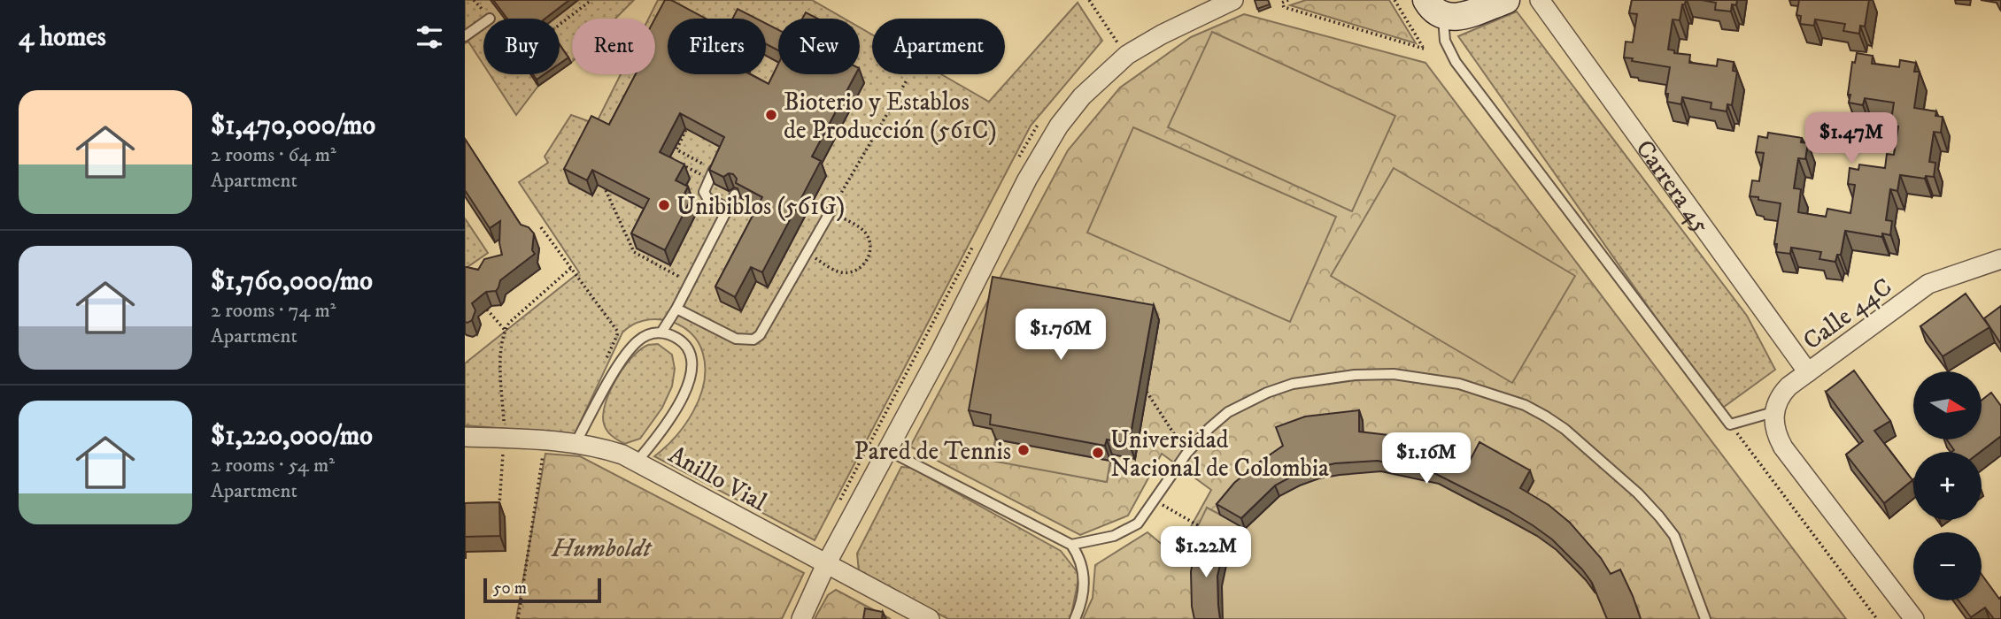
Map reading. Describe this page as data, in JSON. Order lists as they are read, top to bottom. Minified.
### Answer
{"streets":{"street":["Carrera 45","Calle 44C","Anillo Vial"]},"crossings":[["Carrera 45","Calle 44C"]],"parks":["Humboldt"],"places":["Bioterio y Establos de Producción (561C)","Unibiblos (561G)","Pared de Tennis","Universidad Nacional de Colombia"],"scale_bar":"50 m","north":"right","page":{"heading":"4 homes","chip":["Buy","Rent","Filters","New","Apartment"],"list":[{"name":"$1,470,000/mo","note":"2 rooms · 64 m² · Apartment"},{"name":"$1,760,000/mo","note":"2 rooms · 74 m² · Apartment"},{"name":"$1,220,000/mo","note":"2 rooms · 54 m² · Apartment"}],"price":["$1.47M","$1.76M","$1.16M","$1.22M"],"map_buttons":["+","−"],"scale":"50 m"}}
